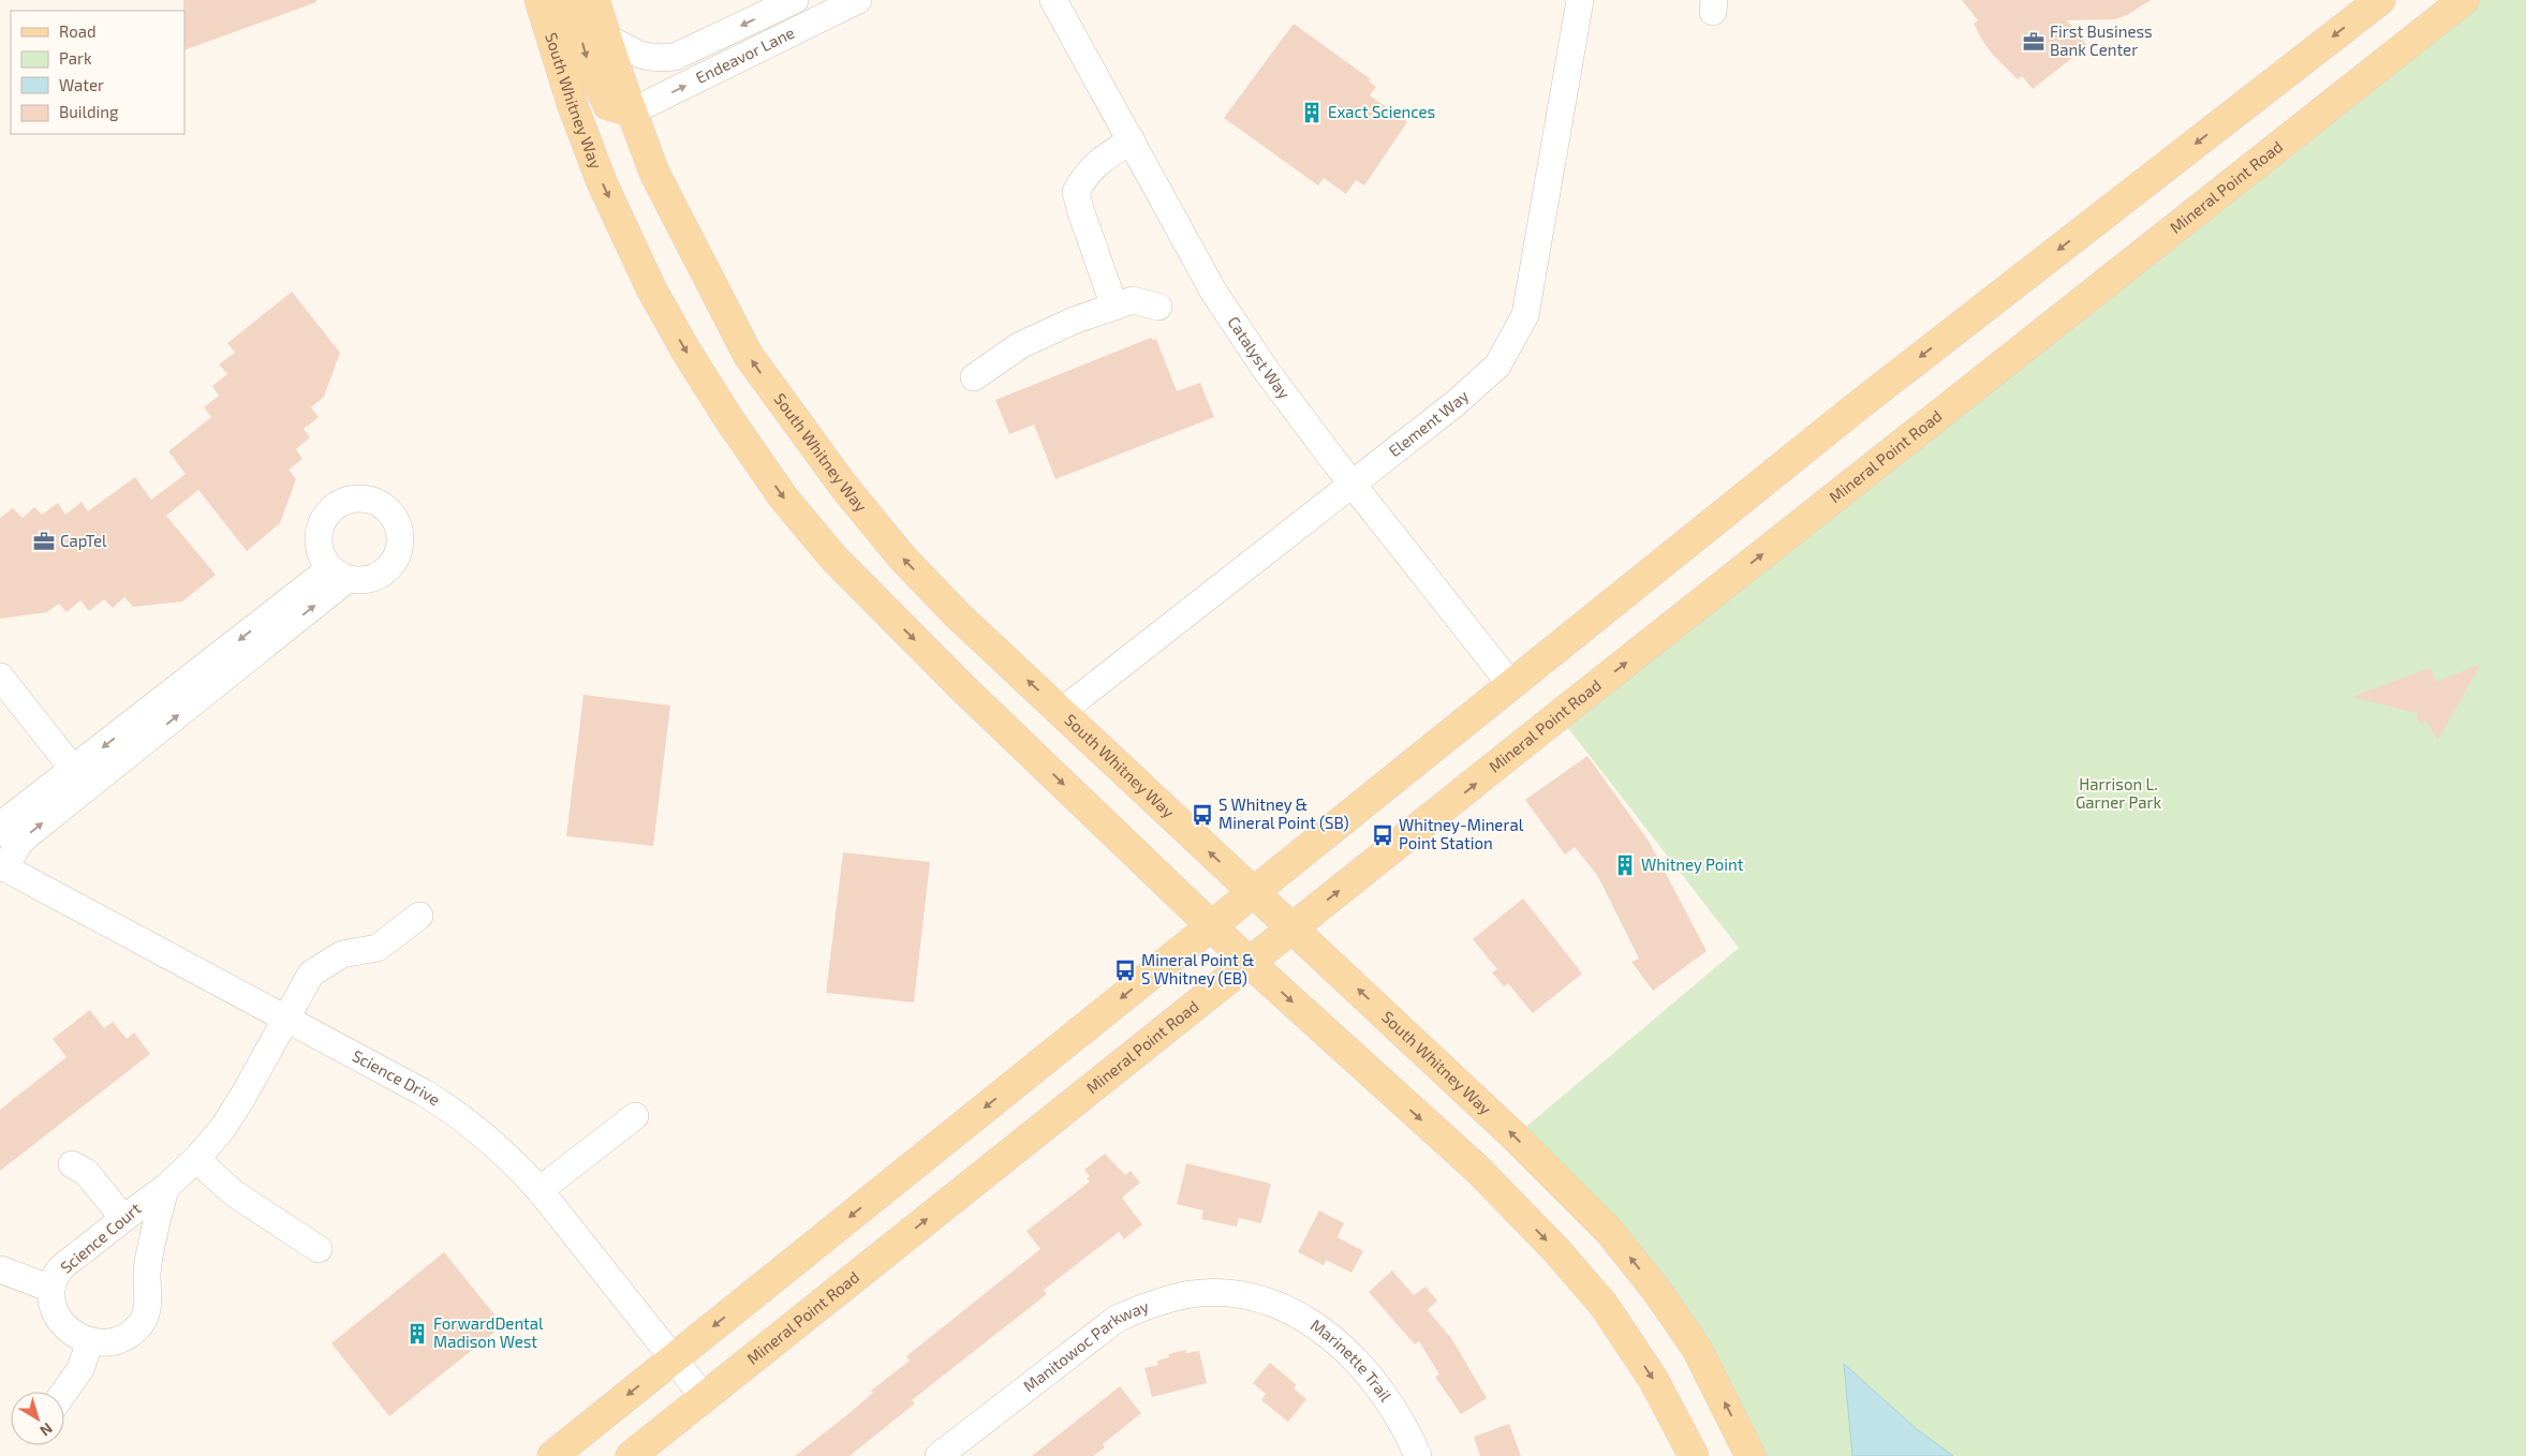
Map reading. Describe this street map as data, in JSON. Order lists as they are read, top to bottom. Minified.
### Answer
{"streets":{"main road":["South Whitney Way","Mineral Point Road"],"street":["Endeavor Lane","Catalyst Way","Element Way","Science Drive","Science Court","Manitowoc Parkway","Marinette Trail"]},"crossings":[["Endeavor Lane","South Whitney Way"],["South Whitney Way","Mineral Point Road"],["South Whitney Way","Element Way"],["Mineral Point Road","Science Drive"],["Catalyst Way","Element Way"],["Science Drive","Science Court"],["Manitowoc Parkway","Marinette Trail"]],"parks":["Harrison L. Garner Park"],"places":{"office":["First Business Bank Center","CapTel"],"building":["Exact Sciences","Whitney Point","ForwardDental Madison West"],"bus stop":["S Whitney & Mineral Point (SB)","Whitney-Mineral Point Station","Mineral Point & S Whitney (EB)"]},"legend":["Road","Park","Water","Building"],"north":"bottom right"}
